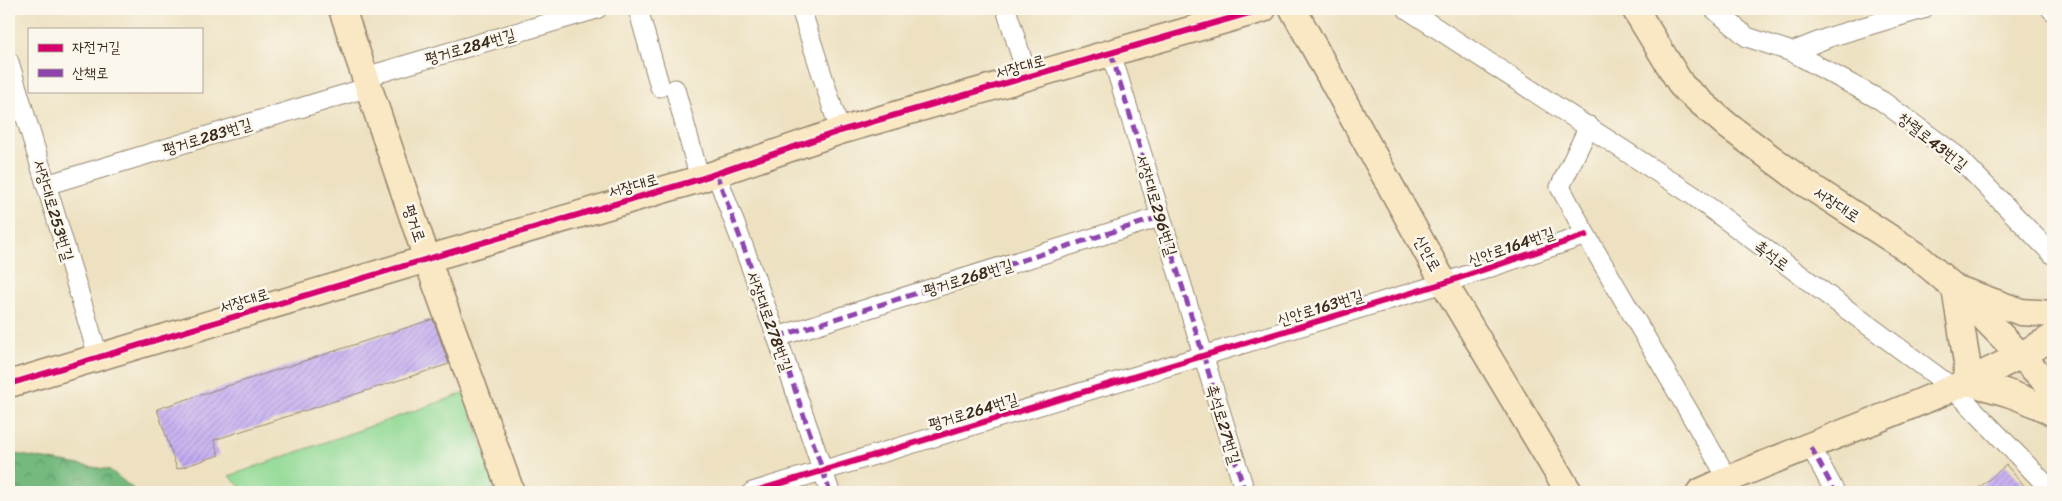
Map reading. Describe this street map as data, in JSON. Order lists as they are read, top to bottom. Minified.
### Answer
{"streets":{"street":["평거로284번길","서장대로","평거로283번길","창렬로43번길","서장대로296번길","서장대로253번길","평거로","신안로164번길","신안로","촉석로","평거로268번길","신안로163번길","서장대로278번길","평거로264번길","촉석로27번길"]},"crossings":[["평거로284번길","평거로283번길"],["평거로284번길","평거로"],["서장대로","서장대로296번길"],["서장대로","서장대로253번길"],["서장대로","평거로"],["서장대로","서장대로278번길"],["평거로283번길","서장대로253번길"],["평거로283번길","평거로"],["서장대로296번길","평거로268번길"],["서장대로296번길","신안로163번길"],["서장대로296번길","평거로264번길"],["서장대로296번길","촉석로27번길"],["신안로164번길","신안로"],["신안로164번길","신안로163번길"],["신안로","신안로163번길"],["평거로268번길","서장대로278번길"],["신안로163번길","평거로264번길"],["신안로163번길","촉석로27번길"],["서장대로278번길","평거로264번길"],["평거로264번길","촉석로27번길"]],"legend":["자전거길","산책로"]}
